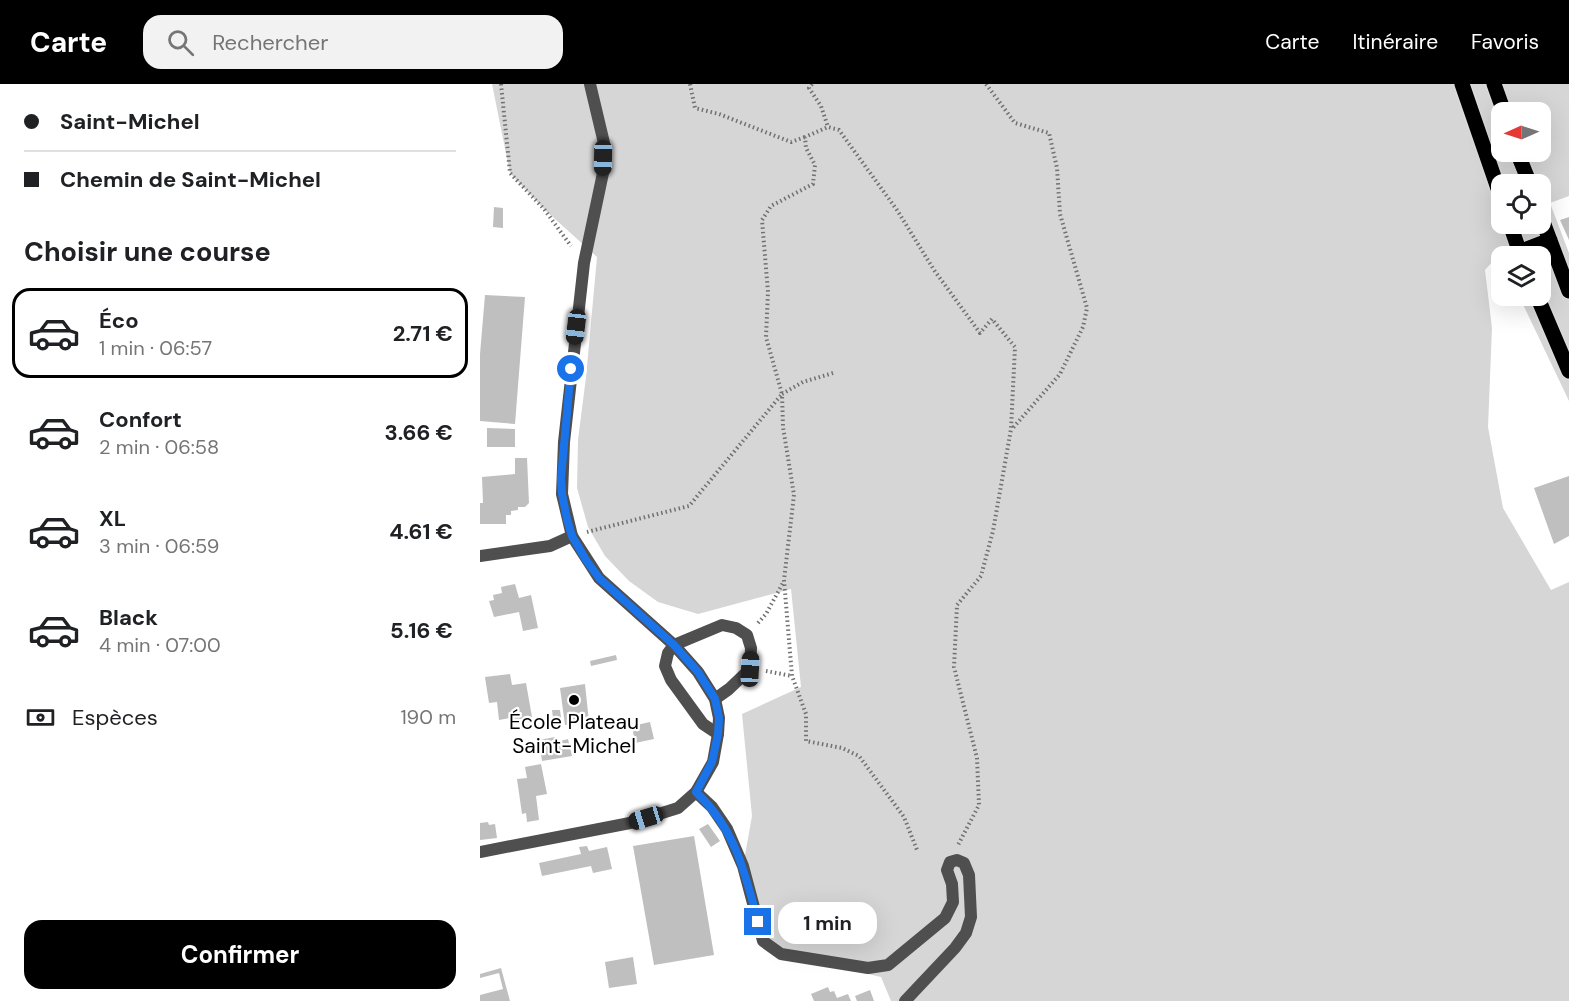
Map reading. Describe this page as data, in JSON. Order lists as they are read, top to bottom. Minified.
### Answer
{"places":["École Plateau Saint-Michel"],"north":"left","page":{"header":"Carte","search":"Rechercher","nav":["Carte","Itinéraire","Favoris"],"banner":["Saint-Michel","Chemin de Saint-Michel"],"heading":"Choisir une course","list":[{"name":"Éco","note":"1 min · 06:57","value":"2.71 €"},{"name":"Confort","note":"2 min · 06:58","value":"3.66 €"},{"name":"XL","note":"3 min · 06:59","value":"4.61 €"},{"name":"Black","note":"4 min · 07:00","value":"5.16 €"}],"pay":["Espèces","190 m"],"bubble":"1 min","buttons":"Confirmer"}}
